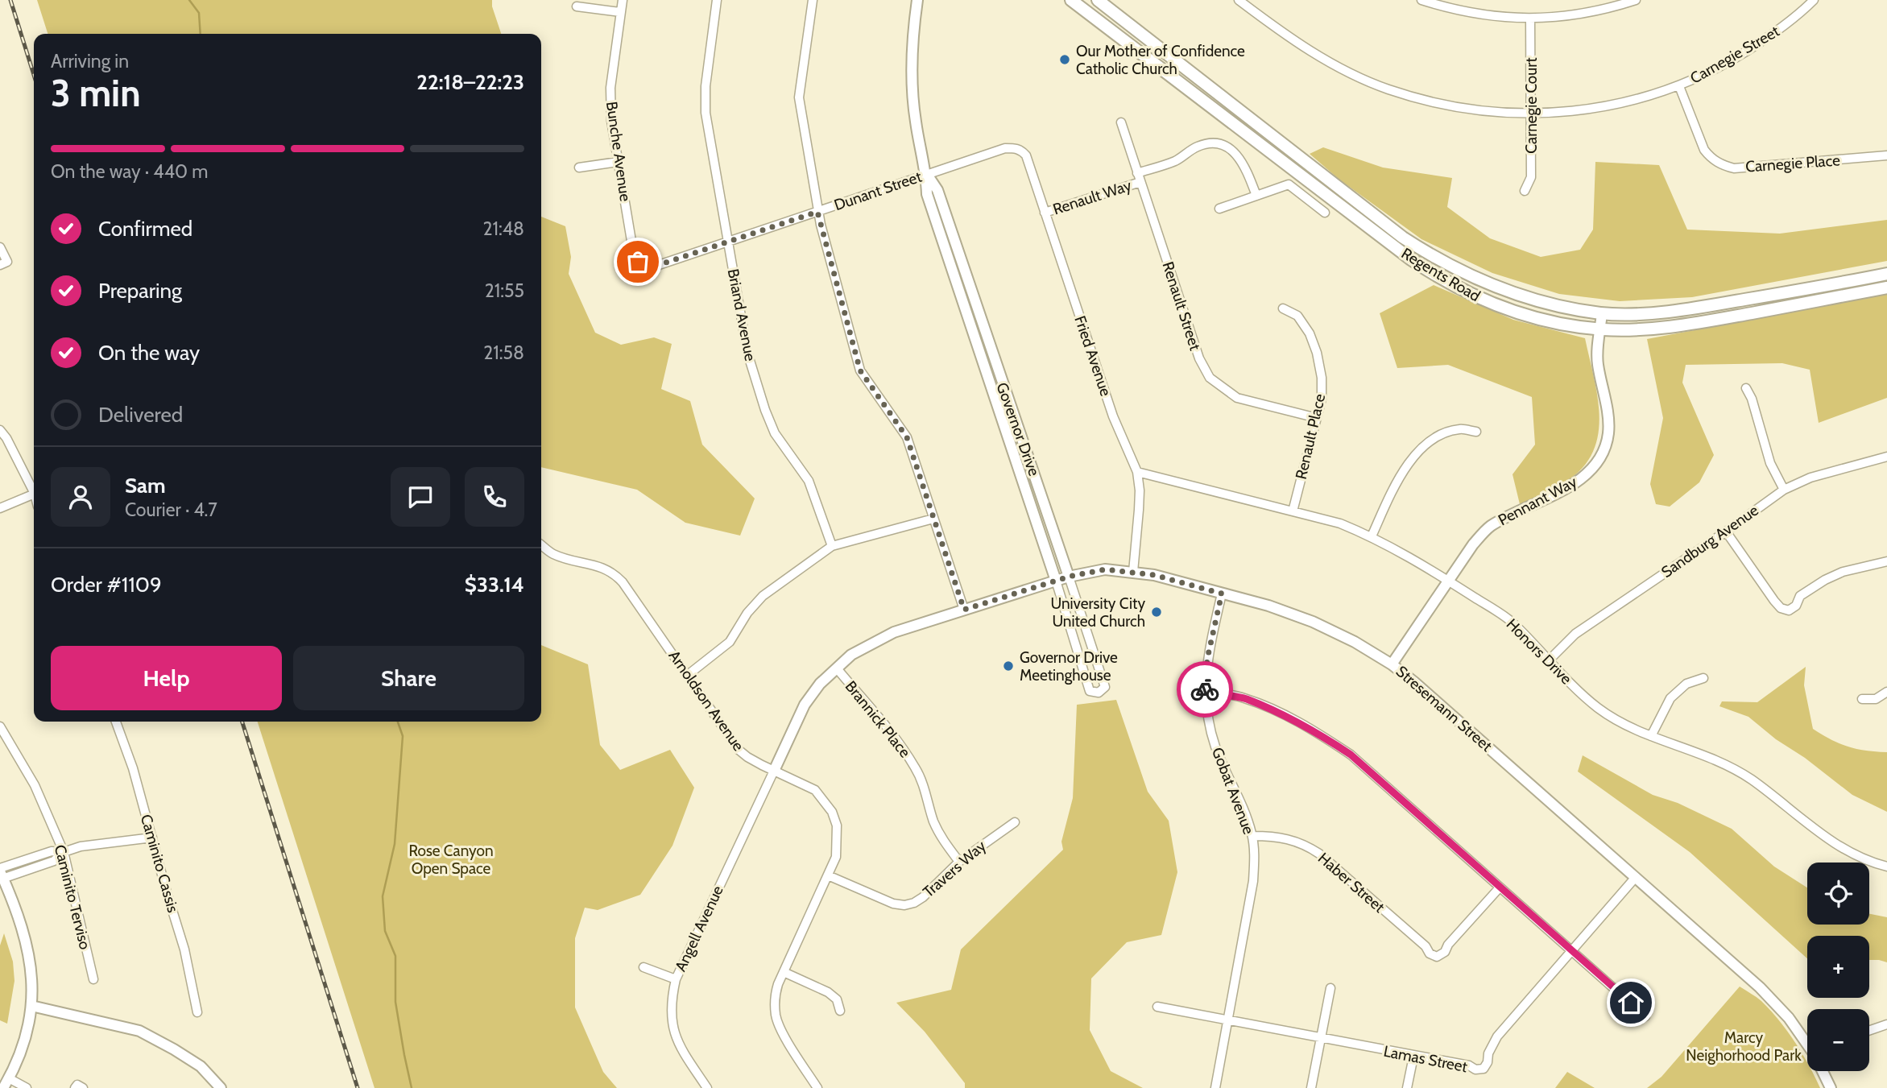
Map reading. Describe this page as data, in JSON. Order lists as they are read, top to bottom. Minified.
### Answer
{"streets":{"main road":["Regents Road"],"street":["Carnegie Street","Carnegie Court","Bunche Avenue","Carnegie Place","Dunant Street","Renault Way","Renault Street","Briand Avenue","Fried Avenue","Governor Drive","Renault Place","Pennant Way","Sandburg Avenue","Honors Drive","Arnoldson Avenue","Stresemann Street","Brannick Place","Gobat Avenue","Caminito Cassis","Travers Way","Haber Street","Caminito Terviso","Angell Avenue","Lamas Street"]},"crossings":[["Carnegie Street","Carnegie Court"],["Carnegie Street","Carnegie Place"],["Bunche Avenue","Dunant Street"],["Dunant Street","Briand Avenue"],["Dunant Street","Fried Avenue"],["Dunant Street","Governor Drive"],["Renault Way","Renault Street"],["Renault Way","Fried Avenue"],["Regents Road","Pennant Way"],["Renault Street","Renault Place"],["Fried Avenue","Honors Drive"],["Fried Avenue","Stresemann Street"],["Governor Drive","Stresemann Street"],["Renault Place","Honors Drive"],["Pennant Way","Honors Drive"],["Pennant Way","Stresemann Street"],["Sandburg Avenue","Honors Drive"],["Arnoldson Avenue","Stresemann Street"],["Arnoldson Avenue","Travers Way"],["Arnoldson Avenue","Angell Avenue"],["Stresemann Street","Brannick Place"],["Stresemann Street","Gobat Avenue"],["Stresemann Street","Angell Avenue"],["Stresemann Street","Lamas Street"],["Brannick Place","Travers Way"],["Gobat Avenue","Haber Street"],["Gobat Avenue","Lamas Street"]],"parks":["Rose Canyon Open Space","Marcy Neighorhood Park"],"places":["Our Mother of Confidence Catholic Church","University City United Church","Governor Drive Meetinghouse"],"page":{"heading":["3 min","Arriving in","22:18–22:23"],"panel":["Sam","Courier · 4.7","Order #1109","$33.14"],"bar":"On the way · 440 m","list":[["Confirmed","21:48"],["Preparing","21:55"],["On the way","21:58"],"Delivered"],"buttons":["Help","Share"],"map_buttons":["+","−"]}}
